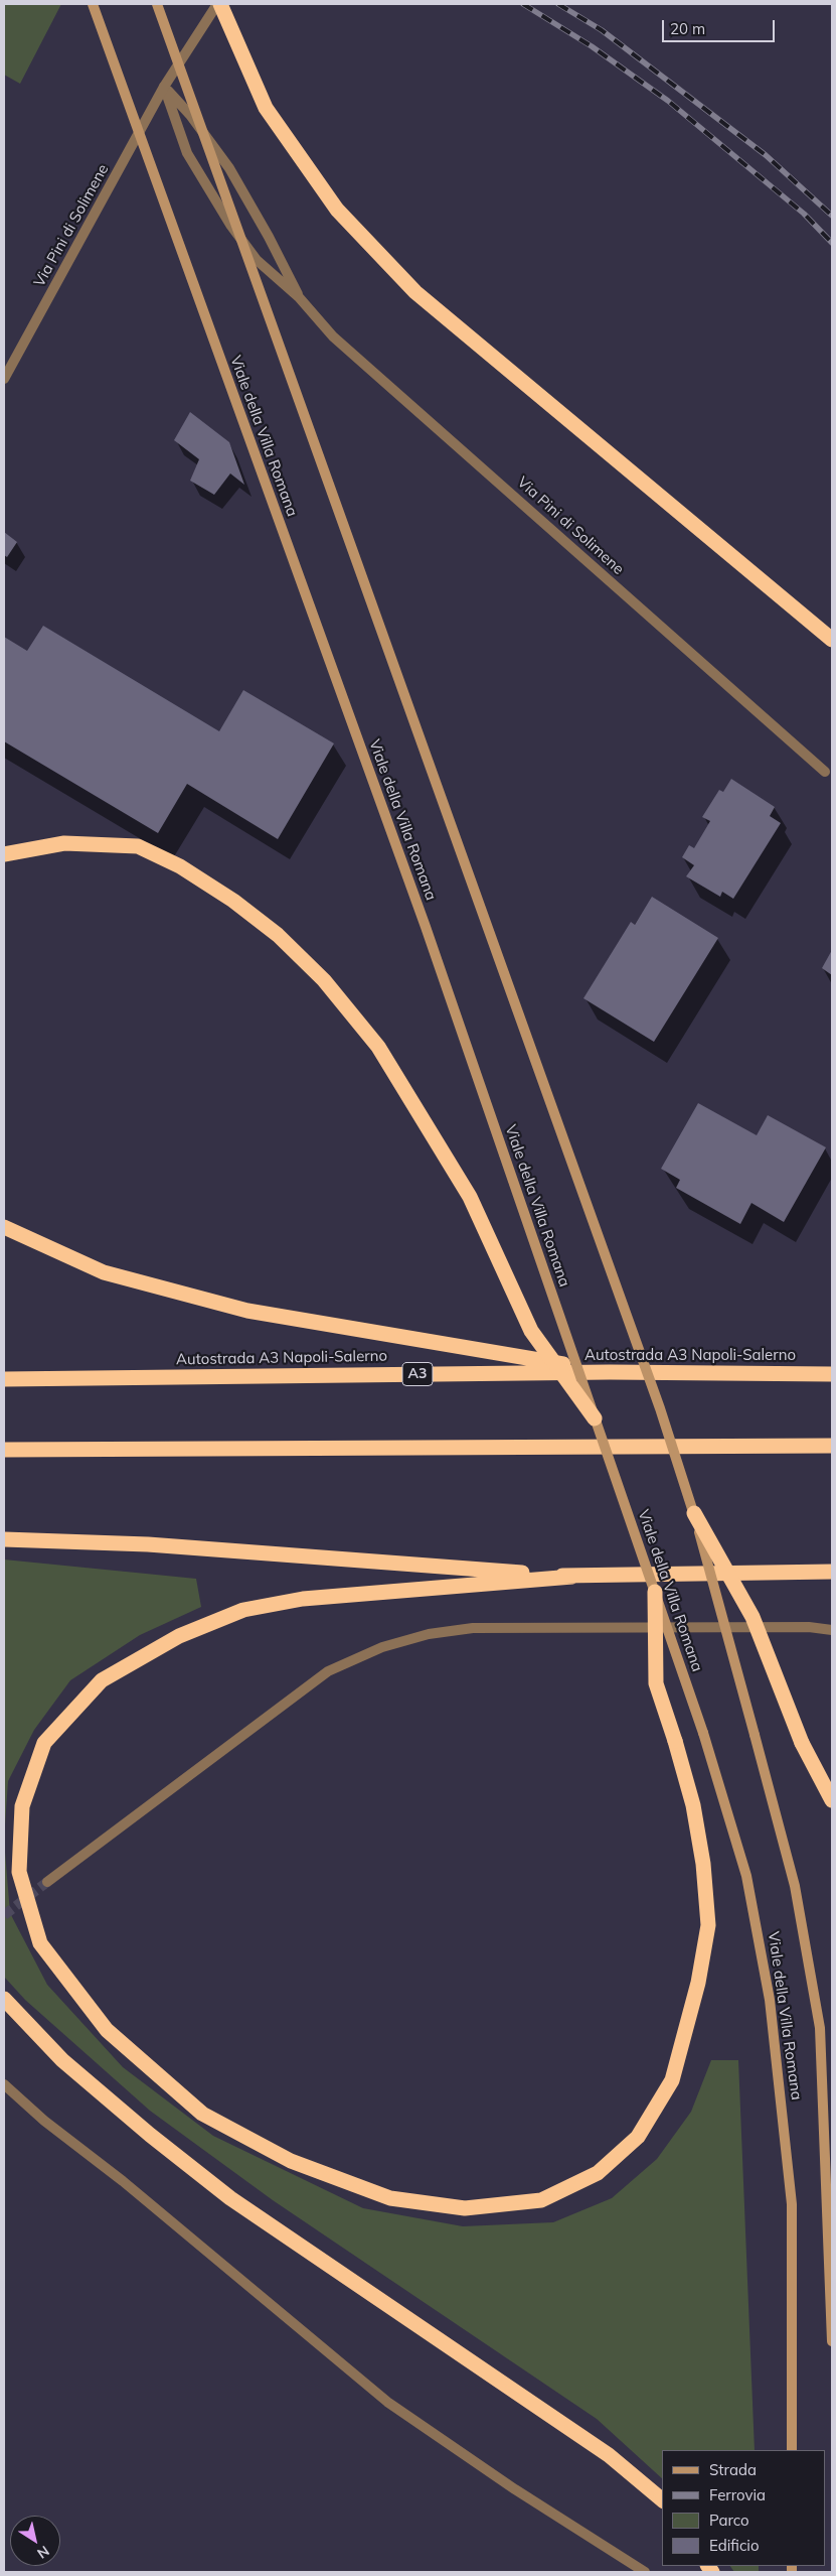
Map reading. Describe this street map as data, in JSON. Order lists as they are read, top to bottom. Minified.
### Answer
{"streets":{"highway":["Autostrada A3 Napoli-Salerno","A3"],"main road":["Viale della Villa Romana"],"street":["Via Pini di Solimene"]},"legend":["Strada","Ferrovia","Parco","Edificio"],"scale_bar":"20 m","north":"bottom right"}
